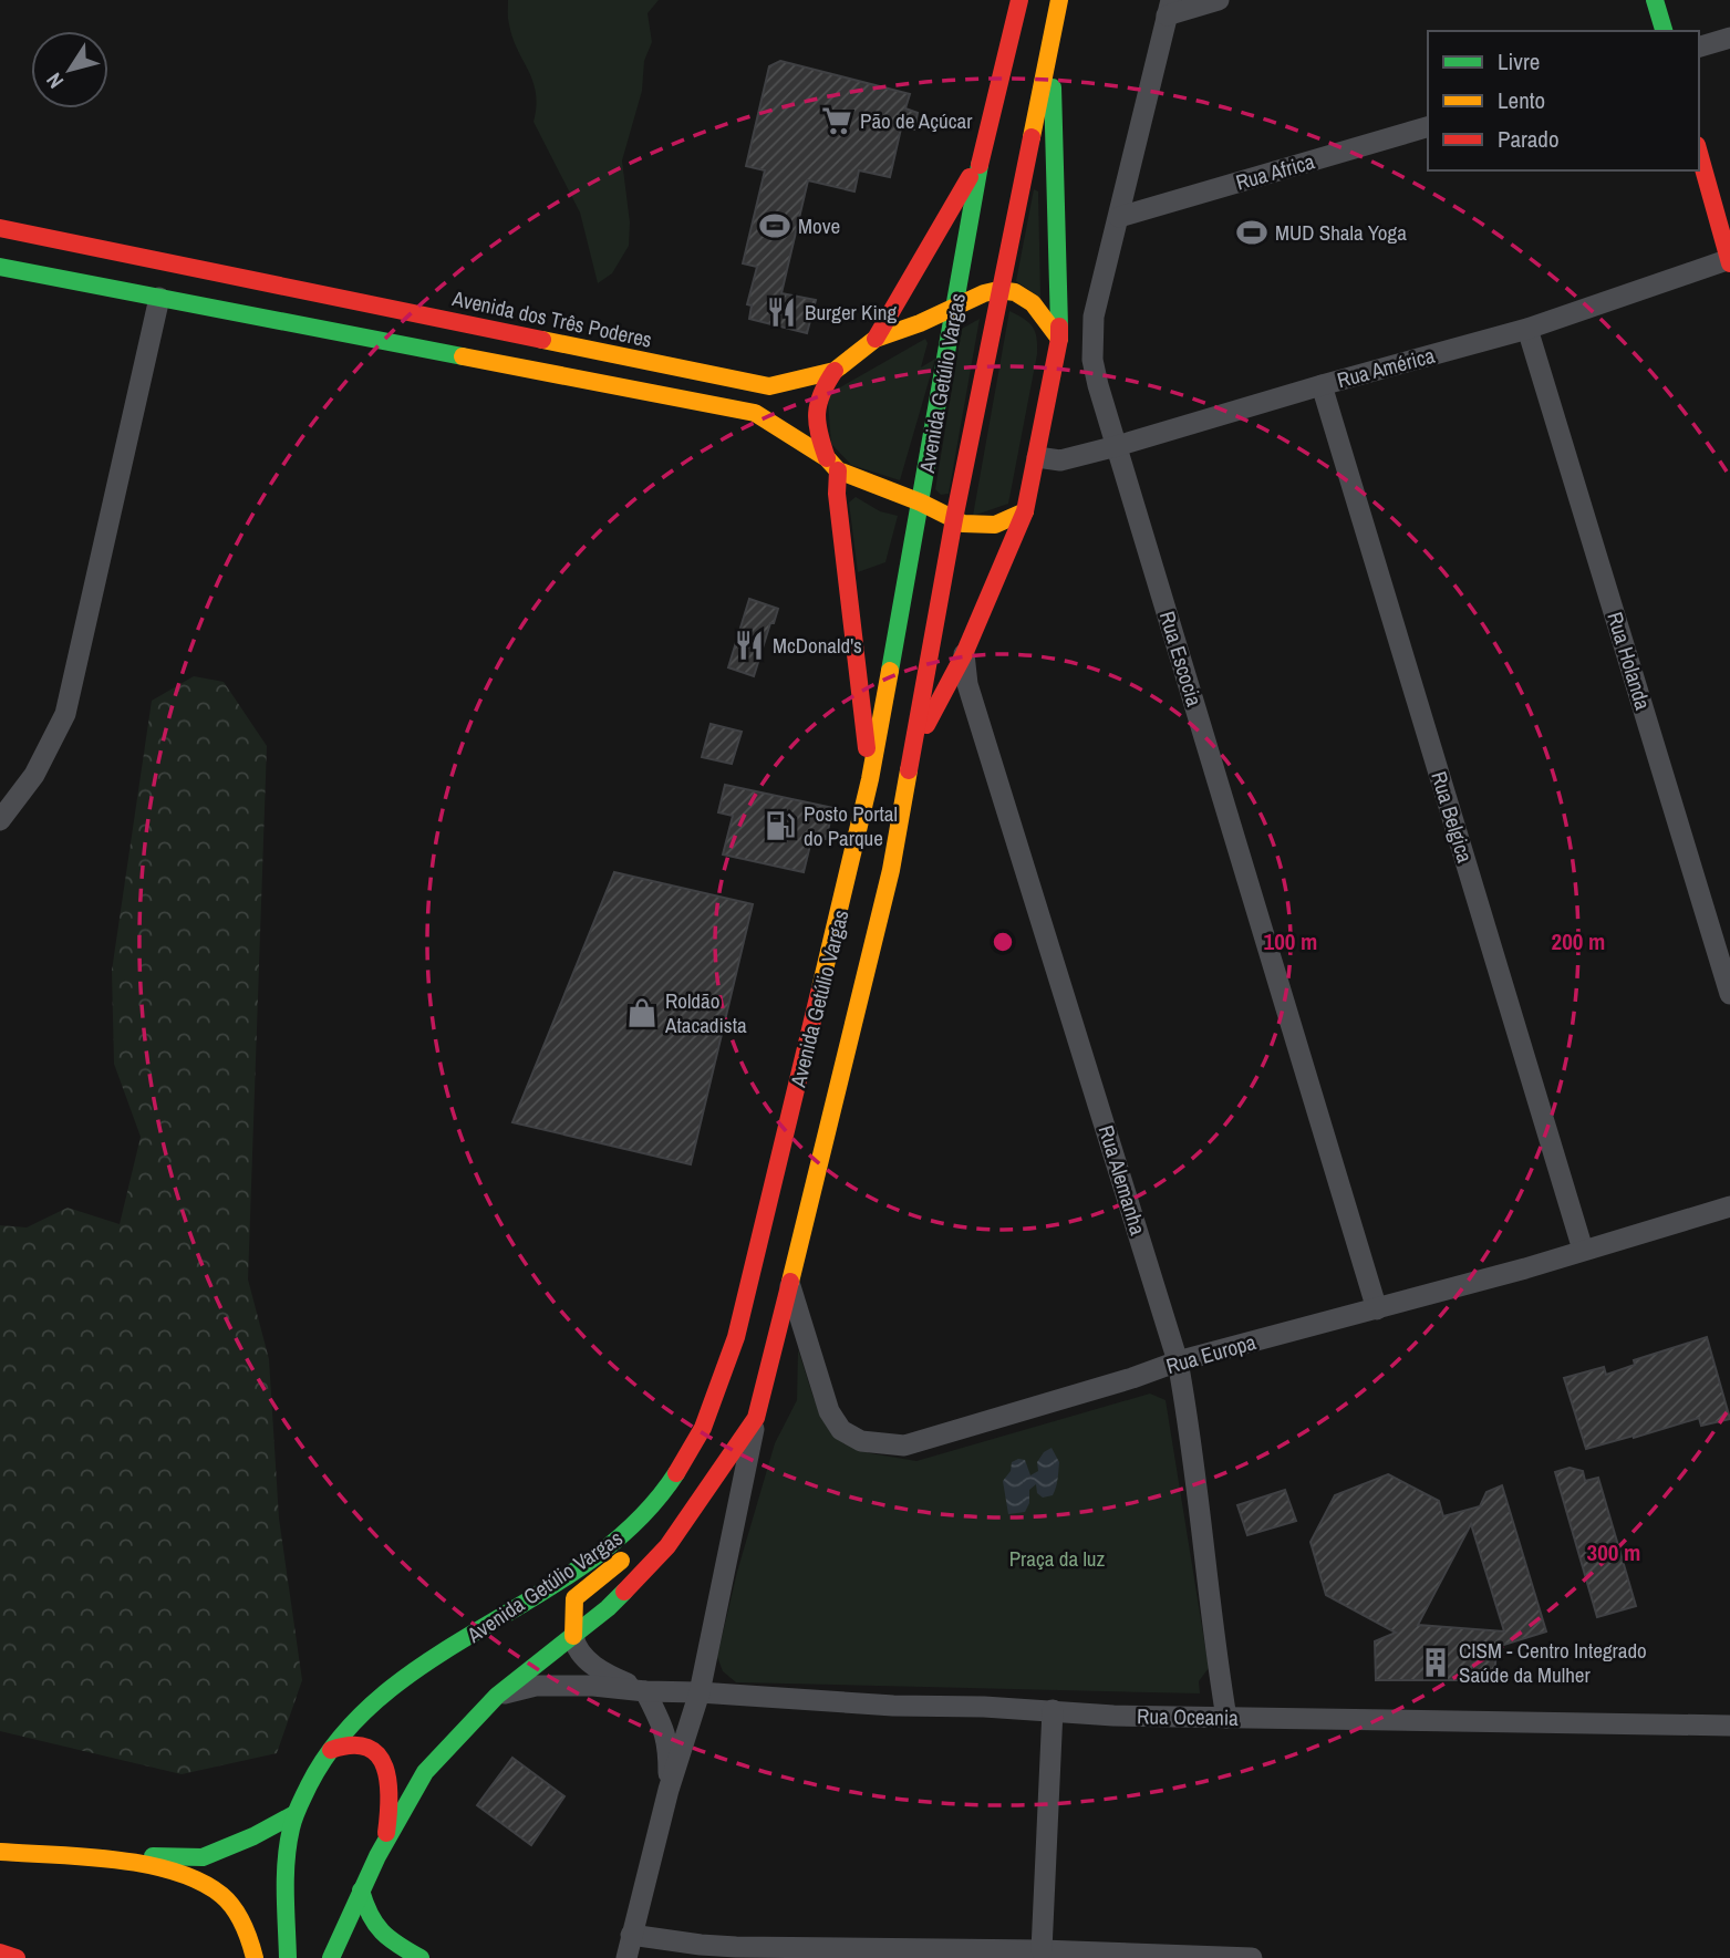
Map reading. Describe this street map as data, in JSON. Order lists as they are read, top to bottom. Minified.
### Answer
{"streets":{"main road":["Avenida dos Três Poderes","Avenida Getúlio Vargas"],"street":["Rua Africa","Rua América","Rua Escocia","Rua Holanda","Rua Belgica","Rua Alemanha","Rua Europa","Rua Oceania"]},"crossings":[["Rua Africa","Rua Escocia"],["Avenida dos Três Poderes","Avenida Getúlio Vargas"],["Rua América","Rua Escocia"],["Rua América","Rua Holanda"],["Rua América","Rua Belgica"],["Avenida Getúlio Vargas","Rua Europa"],["Avenida Getúlio Vargas","Rua Oceania"],["Rua Escocia","Rua Europa"],["Rua Belgica","Rua Europa"],["Rua Alemanha","Rua Europa"],["Rua Alemanha","Rua Oceania"]],"parks":["Praça da luz"],"places":{"supermarket":["Pão de Açúcar"],"sports":["Move","MUD Shala Yoga"],"restaurant":["Burger King","McDonald's"],"fuel station":["Posto Portal do Parque"],"shop":["Roldão Atacadista"],"building":["CISM - Centro Integrado Saúde da Mulher"]},"legend":["Livre","Lento","Parado"],"north":"bottom left","rings":["100 m","200 m","300 m"]}
